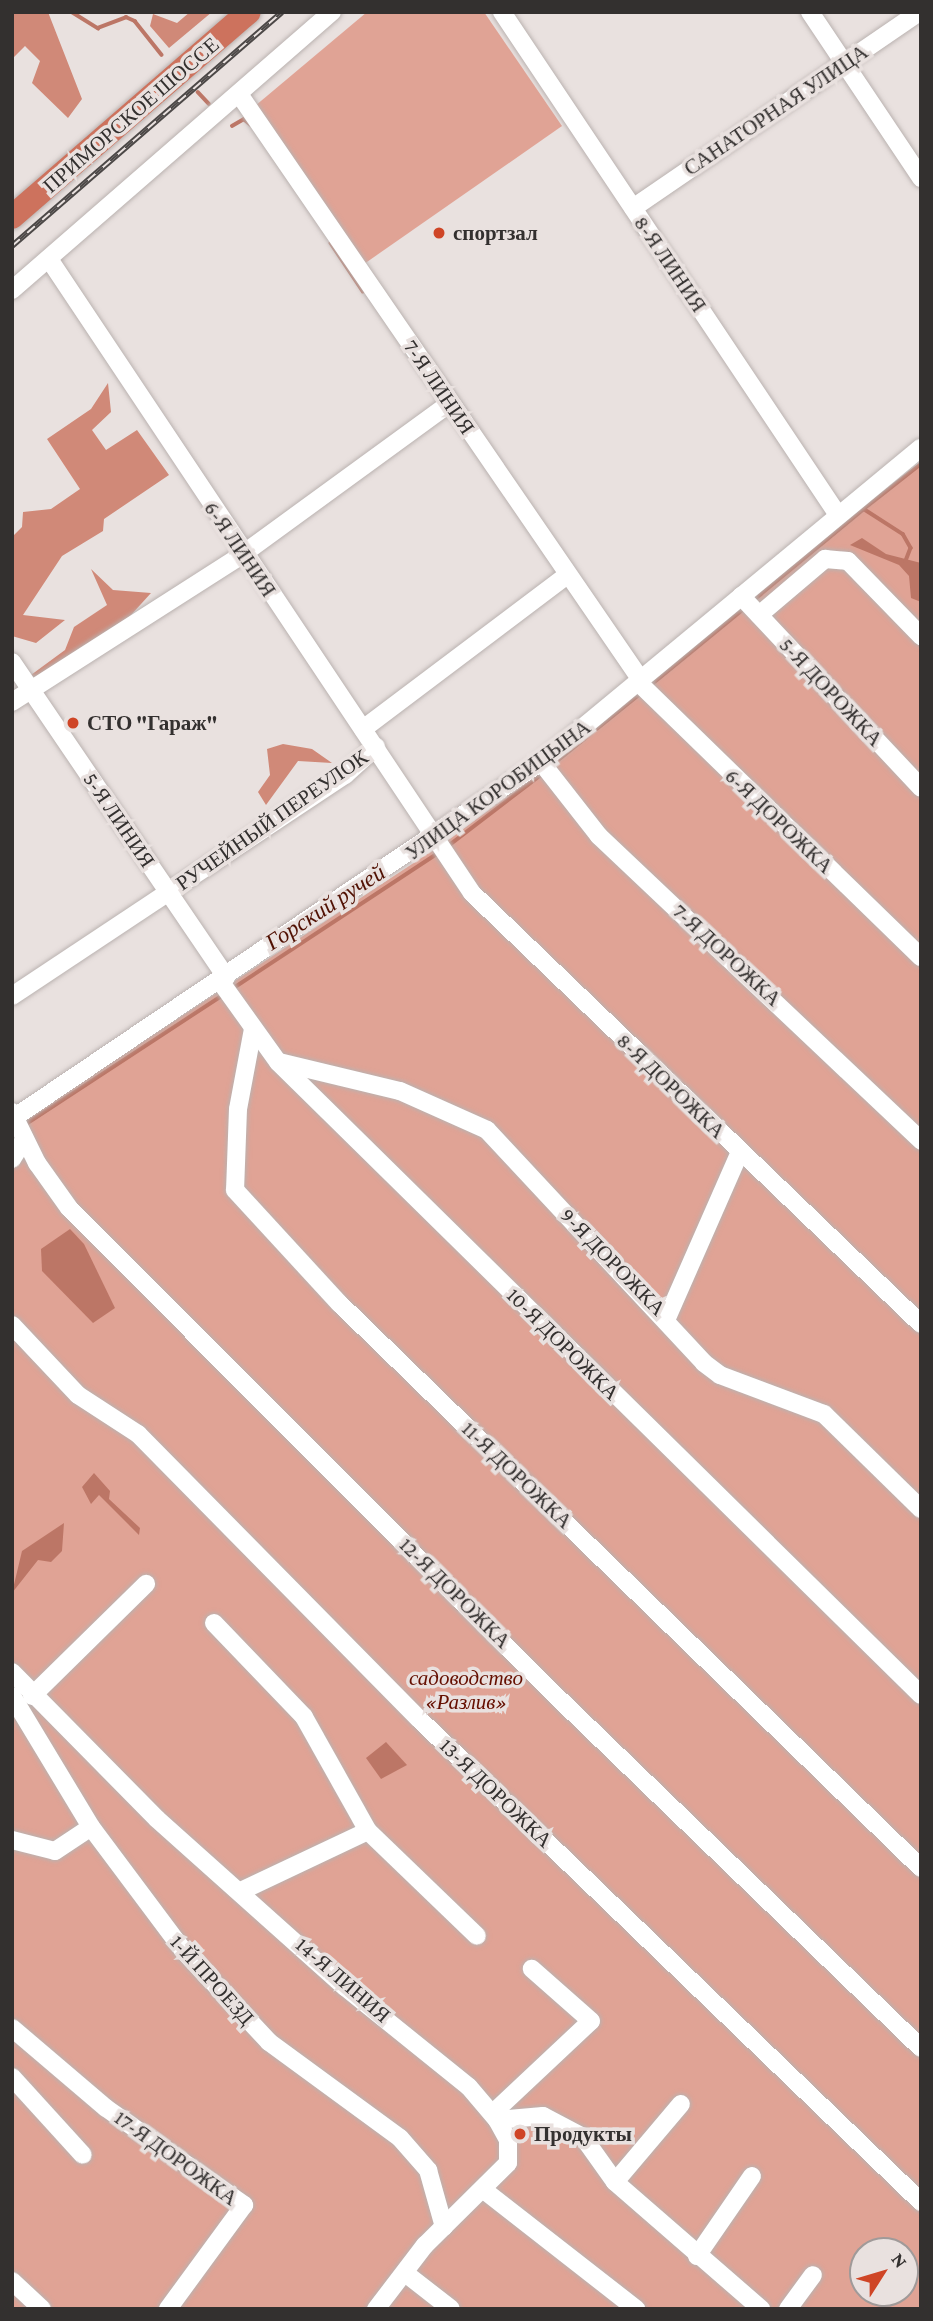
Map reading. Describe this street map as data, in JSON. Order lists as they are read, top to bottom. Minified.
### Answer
{"streets":{"highway":["ПРИМОРСКОЕ ШОССЕ"],"street":["САНАТОРНАЯ УЛИЦА","8-Я ЛИНИЯ","7-Я ЛИНИЯ","6-Я ЛИНИЯ","5-Я ДОРОЖКА","УЛИЦА КОРОБИЦЫНА","5-Я ЛИНИЯ","РУЧЕЙНЫЙ ПЕРЕУЛОК","6-Я ДОРОЖКА","7-Я ДОРОЖКА","8-Я ДОРОЖКА","9-Я ДОРОЖКА","10-Я ДОРОЖКА","11-Я ДОРОЖКА","12-Я ДОРОЖКА","13-Я ДОРОЖКА","1-Й ПРОЕЗД","14-Я ЛИНИЯ","17-Я ДОРОЖКА"]},"crossings":[["САНАТОРНАЯ УЛИЦА","8-Я ЛИНИЯ"],["8-Я ЛИНИЯ","УЛИЦА КОРОБИЦЫНА"],["7-Я ЛИНИЯ","УЛИЦА КОРОБИЦЫНА"],["7-Я ЛИНИЯ","6-Я ДОРОЖКА"],["6-Я ЛИНИЯ","УЛИЦА КОРОБИЦЫНА"],["6-Я ЛИНИЯ","РУЧЕЙНЫЙ ПЕРЕУЛОК"],["6-Я ЛИНИЯ","8-Я ДОРОЖКА"],["5-Я ДОРОЖКА","УЛИЦА КОРОБИЦЫНА"],["УЛИЦА КОРОБИЦЫНА","5-Я ЛИНИЯ"],["УЛИЦА КОРОБИЦЫНА","6-Я ДОРОЖКА"],["УЛИЦА КОРОБИЦЫНА","7-Я ДОРОЖКА"],["УЛИЦА КОРОБИЦЫНА","8-Я ДОРОЖКА"],["УЛИЦА КОРОБИЦЫНА","10-Я ДОРОЖКА"],["УЛИЦА КОРОБИЦЫНА","12-Я ДОРОЖКА"],["5-Я ЛИНИЯ","РУЧЕЙНЫЙ ПЕРЕУЛОК"],["5-Я ЛИНИЯ","10-Я ДОРОЖКА"],["9-Я ДОРОЖКА","10-Я ДОРОЖКА"],["10-Я ДОРОЖКА","11-Я ДОРОЖКА"],["1-Й ПРОЕЗД","14-Я ЛИНИЯ"]],"water":["Горский ручей"],"parks":["садоводство «Разлив»"],"places":["спортзал","СТО \"Гараж\"","Продукты"],"north":"top right"}
